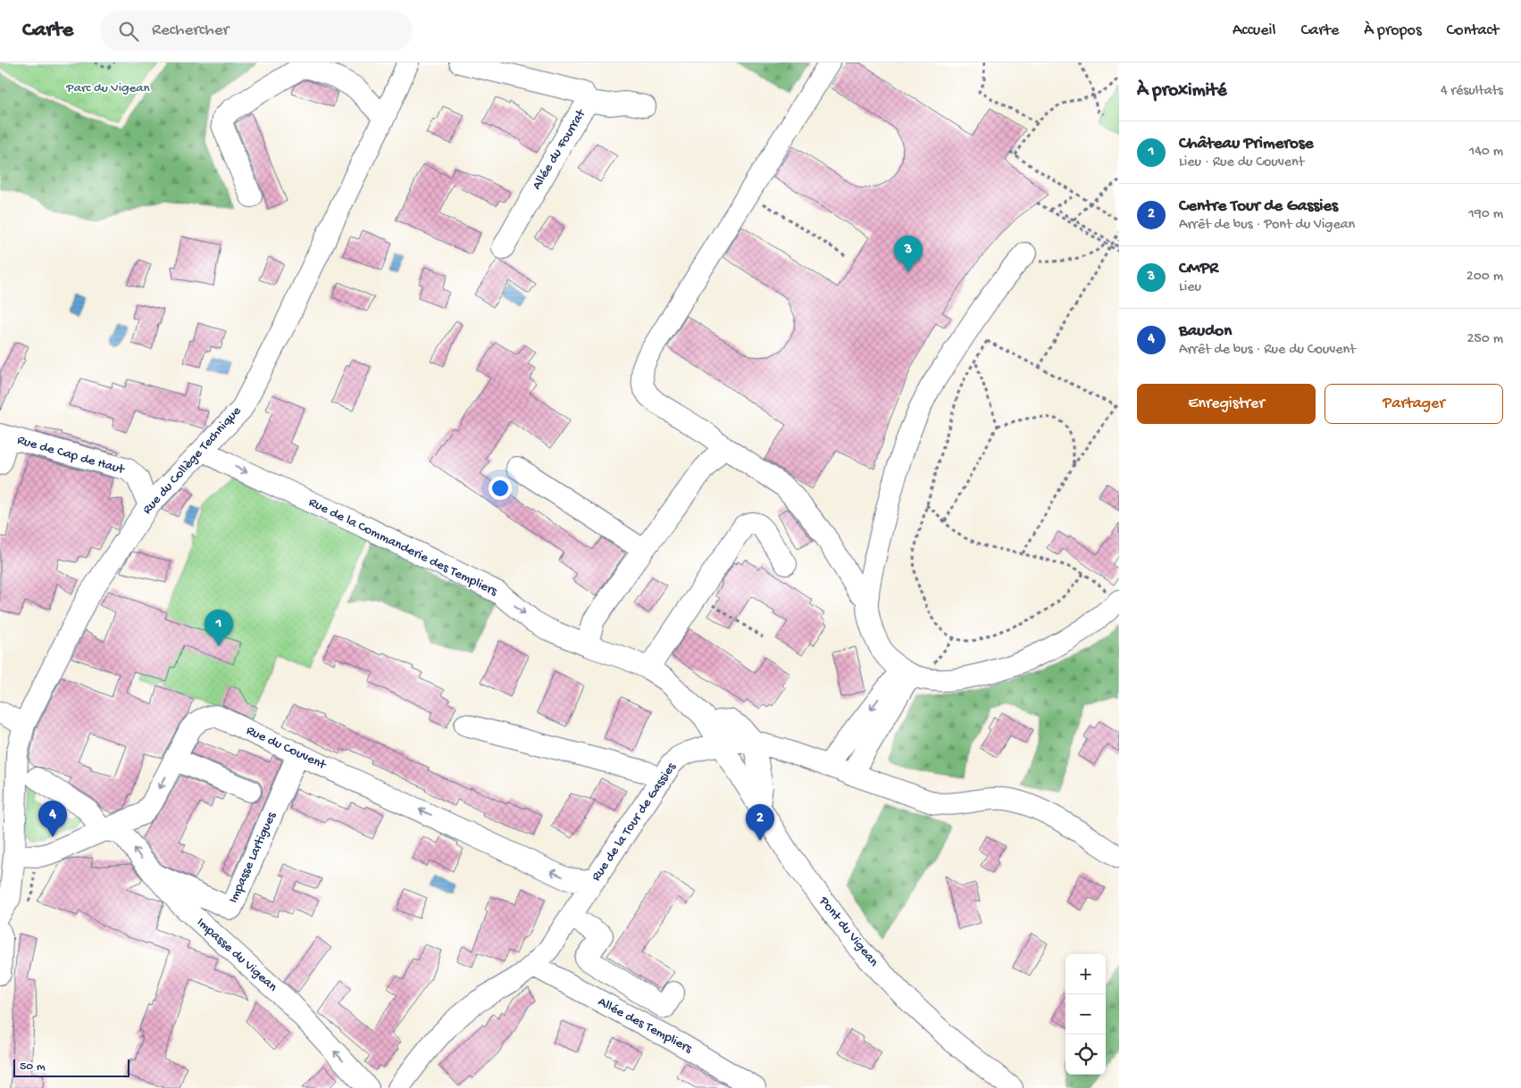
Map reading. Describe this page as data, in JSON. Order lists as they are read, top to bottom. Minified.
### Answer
{"streets":{"street":["Allée du Fourrat","Rue de Cap de Haut","Rue du Collège Technique","Rue de la Commanderie des Templiers","Rue du Couvent","Rue de la Tour de Gassies","Impasse Lartigues","Pont du Vigean","Impasse du Vigean","Allée des Templiers"]},"crossings":[["Rue de Cap de Haut","Rue du Collège Technique"],["Rue du Collège Technique","Rue de la Commanderie des Templiers"],["Rue de la Commanderie des Templiers","Rue de la Tour de Gassies"],["Rue de la Commanderie des Templiers","Pont du Vigean"],["Rue du Couvent","Rue de la Tour de Gassies"],["Rue du Couvent","Impasse Lartigues"],["Rue du Couvent","Impasse du Vigean"],["Rue de la Tour de Gassies","Pont du Vigean"],["Rue de la Tour de Gassies","Allée des Templiers"],["Impasse Lartigues","Impasse du Vigean"]],"one_way":["Rue du Couvent","Impasse du Vigean"],"parks":["Parc du Vigean"],"scale_bar":"50 m","page":{"header":"Carte","search":"Rechercher","nav":["Accueil","Carte","À propos","Contact"],"heading":["À proximité","4 résultats"],"list":[{"mark":"1","name":"Château Primerose","note":"Lieu · Rue du Couvent","value":"140 m"},{"mark":"2","name":"Centre Tour de Gassies","note":"Arrêt de bus · Pont du Vigean","value":"190 m"},{"mark":"3","name":"CMPR","note":"Lieu","value":"200 m"},{"mark":"4","name":"Baudon","note":"Arrêt de bus · Rue du Couvent","value":"250 m"}],"pins":["3","1","4","2"],"buttons":["Enregistrer","Partager"],"map_buttons":["+","−"],"scale":"50 m"}}
